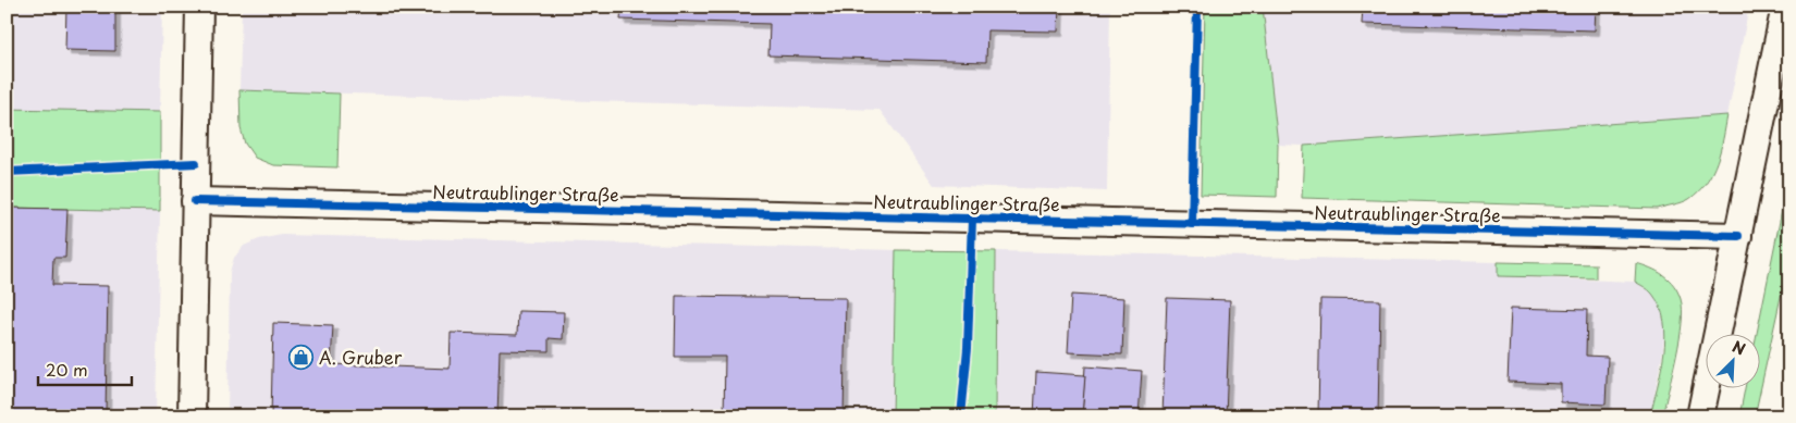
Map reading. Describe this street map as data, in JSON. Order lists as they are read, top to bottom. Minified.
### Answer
{"streets":{"street":["Neutraublinger Straße"]},"places":{"shop":["A. Gruber"]},"scale_bar":"20 m","north":"top right"}
